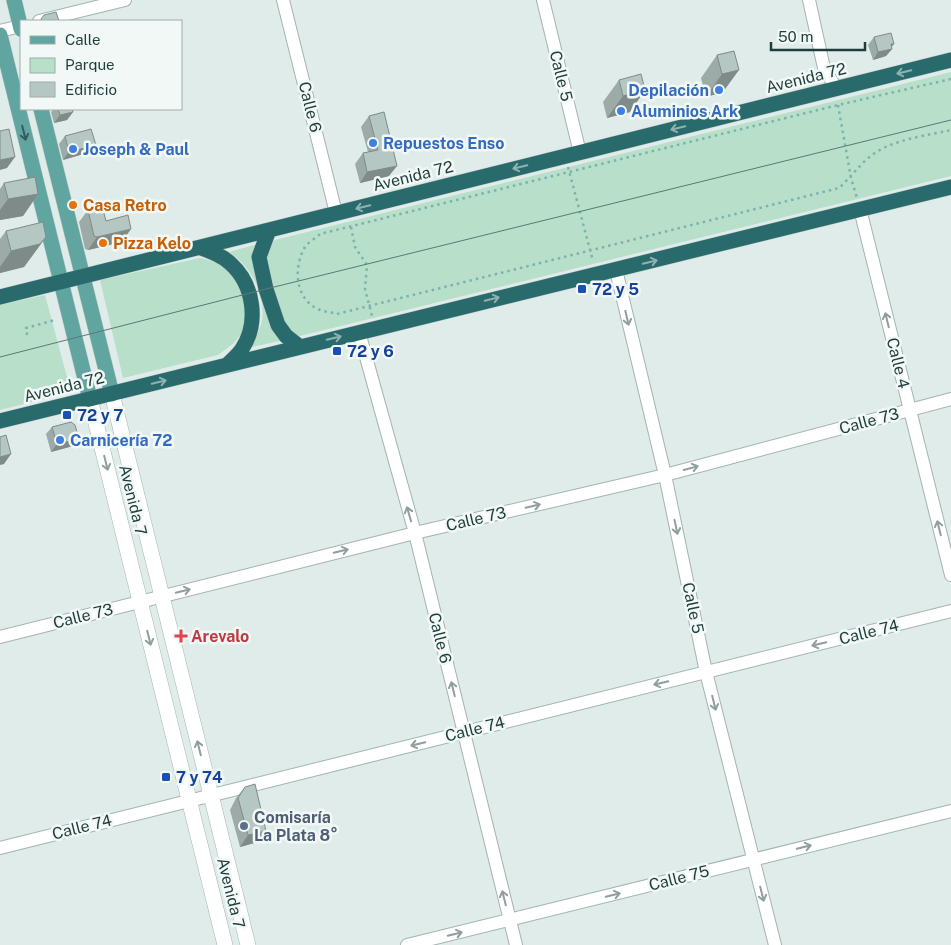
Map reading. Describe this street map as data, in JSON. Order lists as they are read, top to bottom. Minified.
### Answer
{"streets":{"highway":["Avenida 72"],"main road":["Avenida 7"],"street":["Calle 5","Calle 6","Calle 4","Calle 73","Calle 74","Calle 75"]},"crossings":[["Calle 5","Avenida 72"],["Calle 5","Calle 73"],["Calle 5","Calle 74"],["Calle 5","Calle 75"],["Avenida 72","Calle 6"],["Avenida 72","Calle 4"],["Avenida 72","Avenida 7"],["Calle 6","Calle 73"],["Calle 6","Calle 74"],["Calle 6","Calle 75"],["Calle 4","Calle 73"],["Calle 73","Avenida 7"],["Avenida 7","Calle 74"]],"one_way":["Calle 5","Calle 6","Calle 4","Calle 73","Calle 74","Calle 75"],"places":{"other":["Depilación","Aluminios Ark","Repuestos Enso","Joseph & Paul","Casa Retro","Pizza Kelo","Carnicería 72","Comisaría La Plata 8°"],"transit":["72 y 5","72 y 6","72 y 7","7 y 74"],"health":["Arevalo"]},"legend":["Calle","Parque","Edificio"],"scale_bar":"50 m"}
